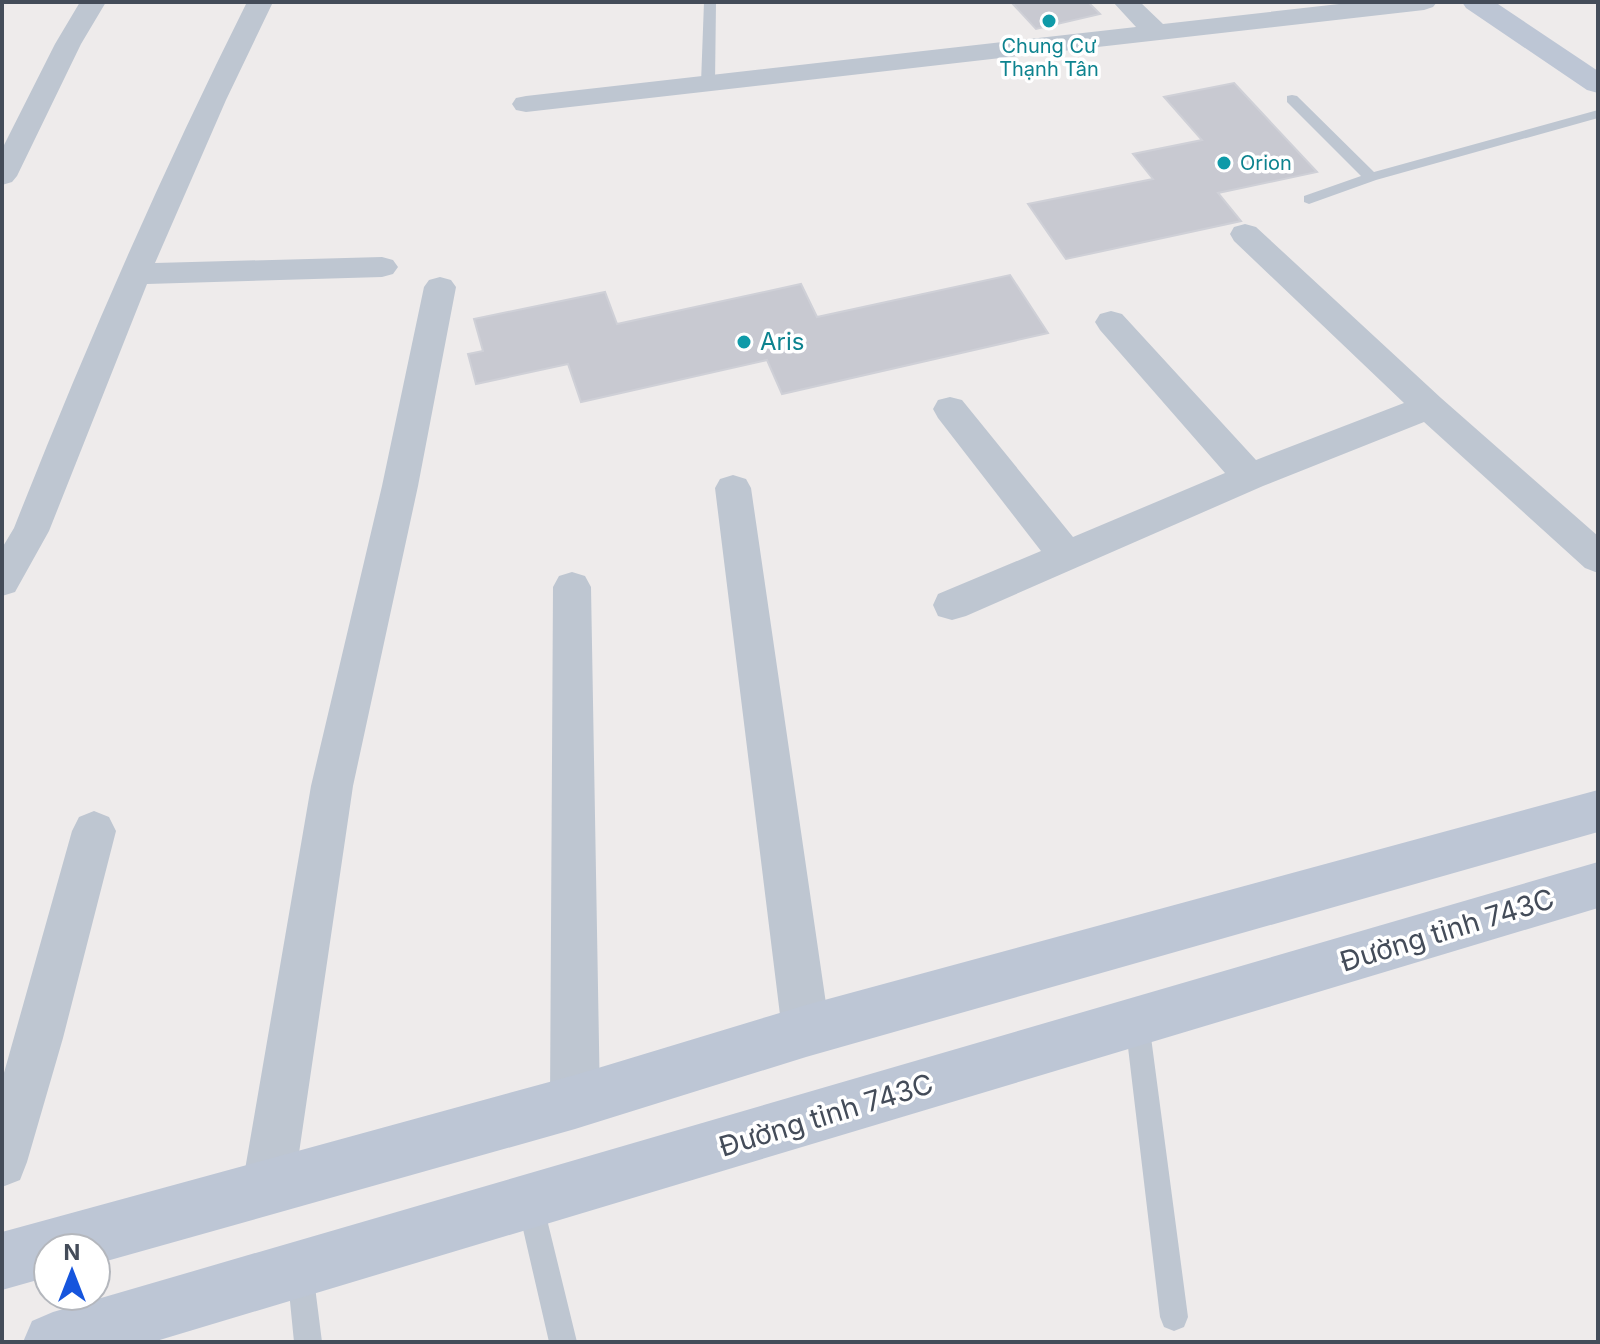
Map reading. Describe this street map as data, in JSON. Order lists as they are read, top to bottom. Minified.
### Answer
{"streets":{"main road":["Đường tỉnh 743C"]},"places":["Chung Cư Thạnh Tân","Orion","Aris"],"north":"top"}
